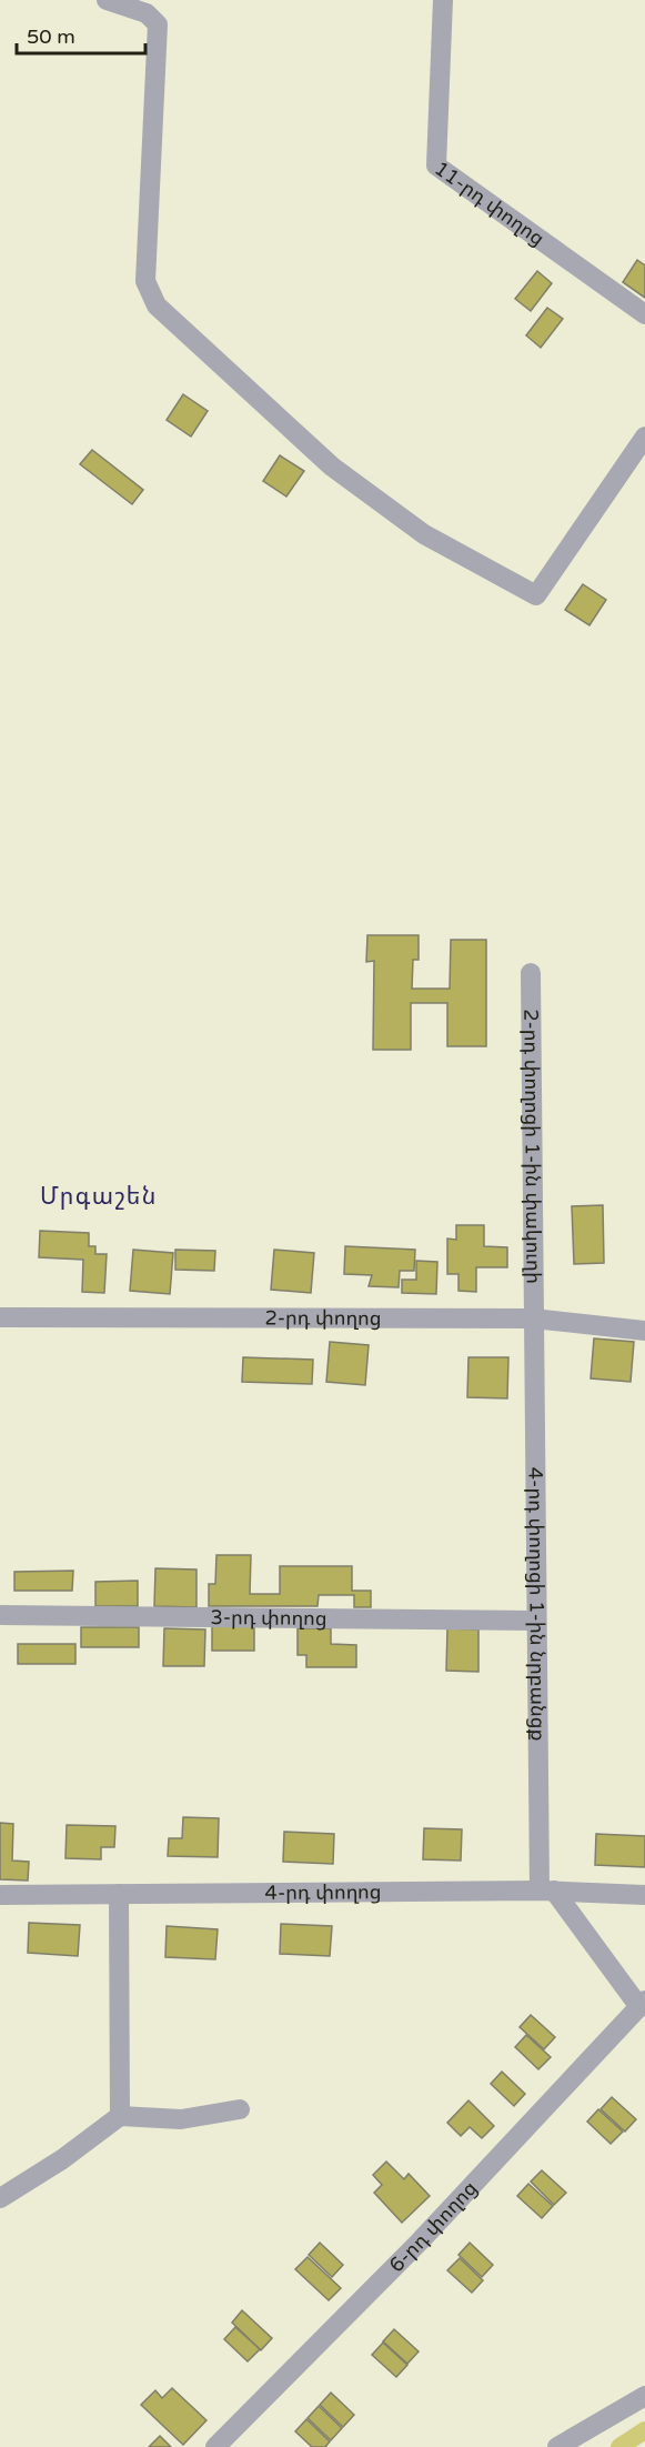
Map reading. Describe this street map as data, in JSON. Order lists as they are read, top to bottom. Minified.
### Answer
{"streets":{"street":["11-րդ փողոց","2-րդ փողոցի 1-ին փակուղի","2-րդ փողոց","4-րդ փողոցի 1-ին նրբանցք","3-րդ փողոց","4-րդ փողոց","6-րդ փողոց"]},"crossings":[["2-րդ փողոցի 1-ին փակուղի","2-րդ փողոց"],["2-րդ փողոցի 1-ին փակուղի","4-րդ փողոցի 1-ին նրբանցք"],["2-րդ փողոց","4-րդ փողոցի 1-ին նրբանցք"],["4-րդ փողոցի 1-ին նրբանցք","3-րդ փողոց"],["4-րդ փողոցի 1-ին նրբանցք","4-րդ փողոց"]],"districts":["Մրգաշեն"],"scale_bar":"50 m"}
